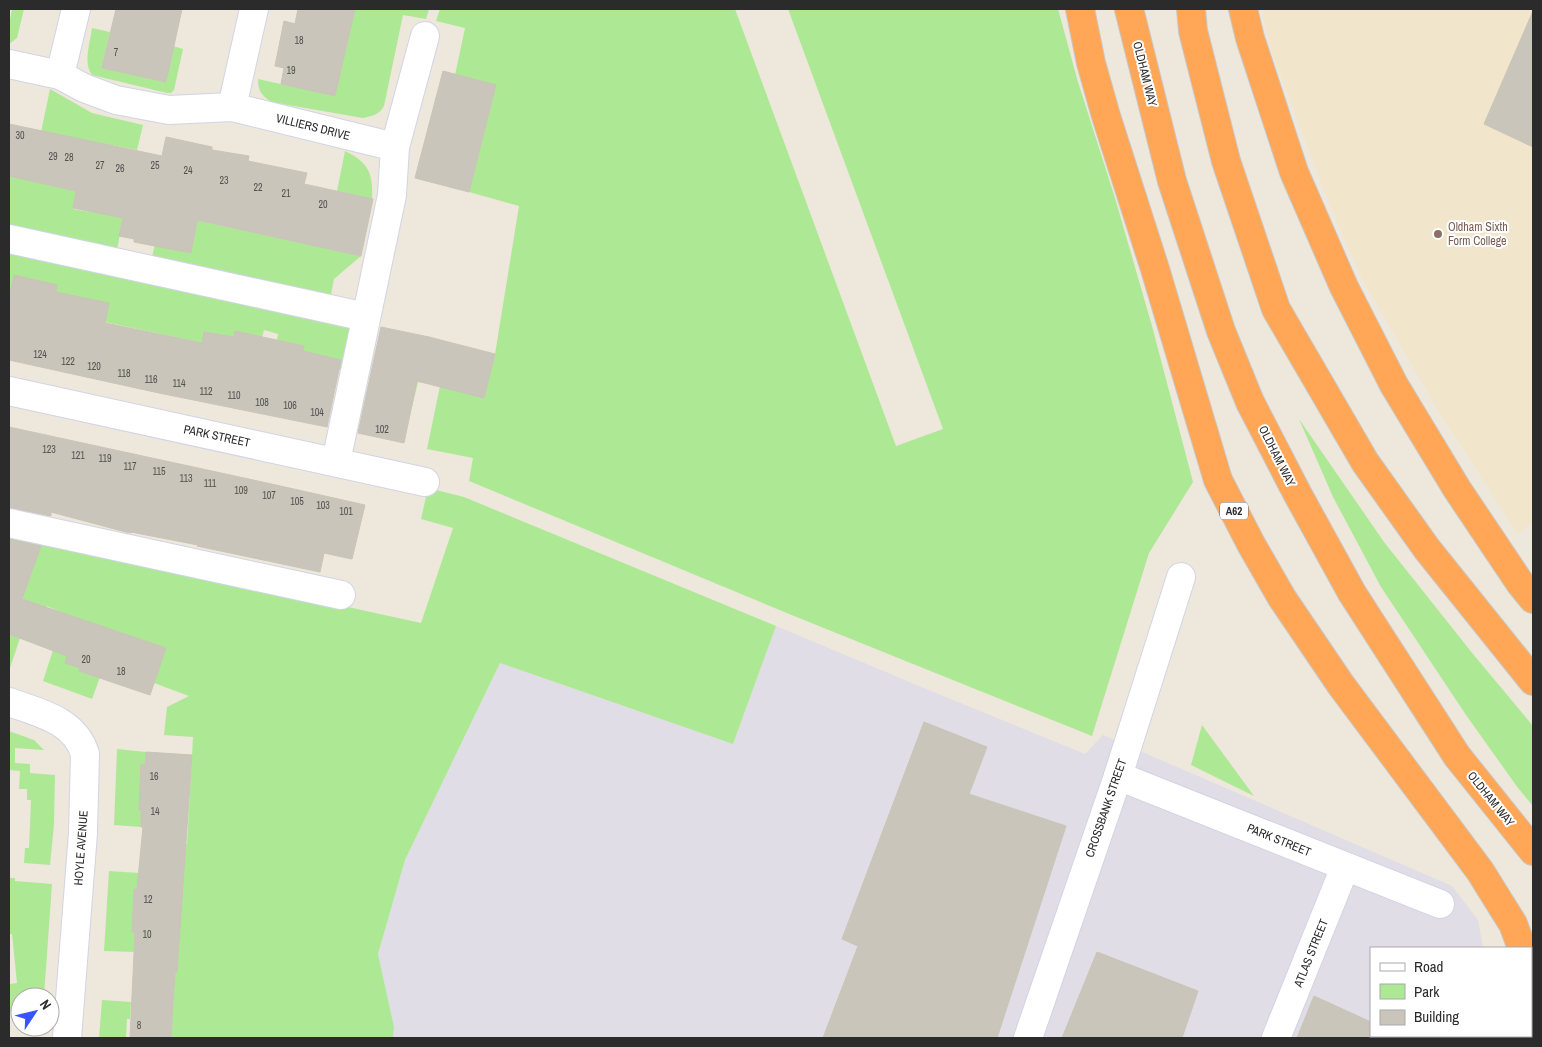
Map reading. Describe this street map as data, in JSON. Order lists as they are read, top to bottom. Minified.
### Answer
{"streets":{"highway":["OLDHAM WAY","A62"],"street":["VILLIERS DRIVE","PARK STREET","CROSSBANK STREET","HOYLE AVENUE","ATLAS STREET"]},"crossings":[["PARK STREET","CROSSBANK STREET"],["PARK STREET","ATLAS STREET"]],"places":["Oldham Sixth Form College"],"house_numbers":["18","7","19","30","29","28","27","25","26","24","23","22","21","20","124","122","120","118","116","114","112","110","108","106","104","102","123","121","119","117","115","113","111","109","107","105","103","101","20","18","16","14","12","10","8"],"legend":["Road","Park","Building"],"north":"top right"}
